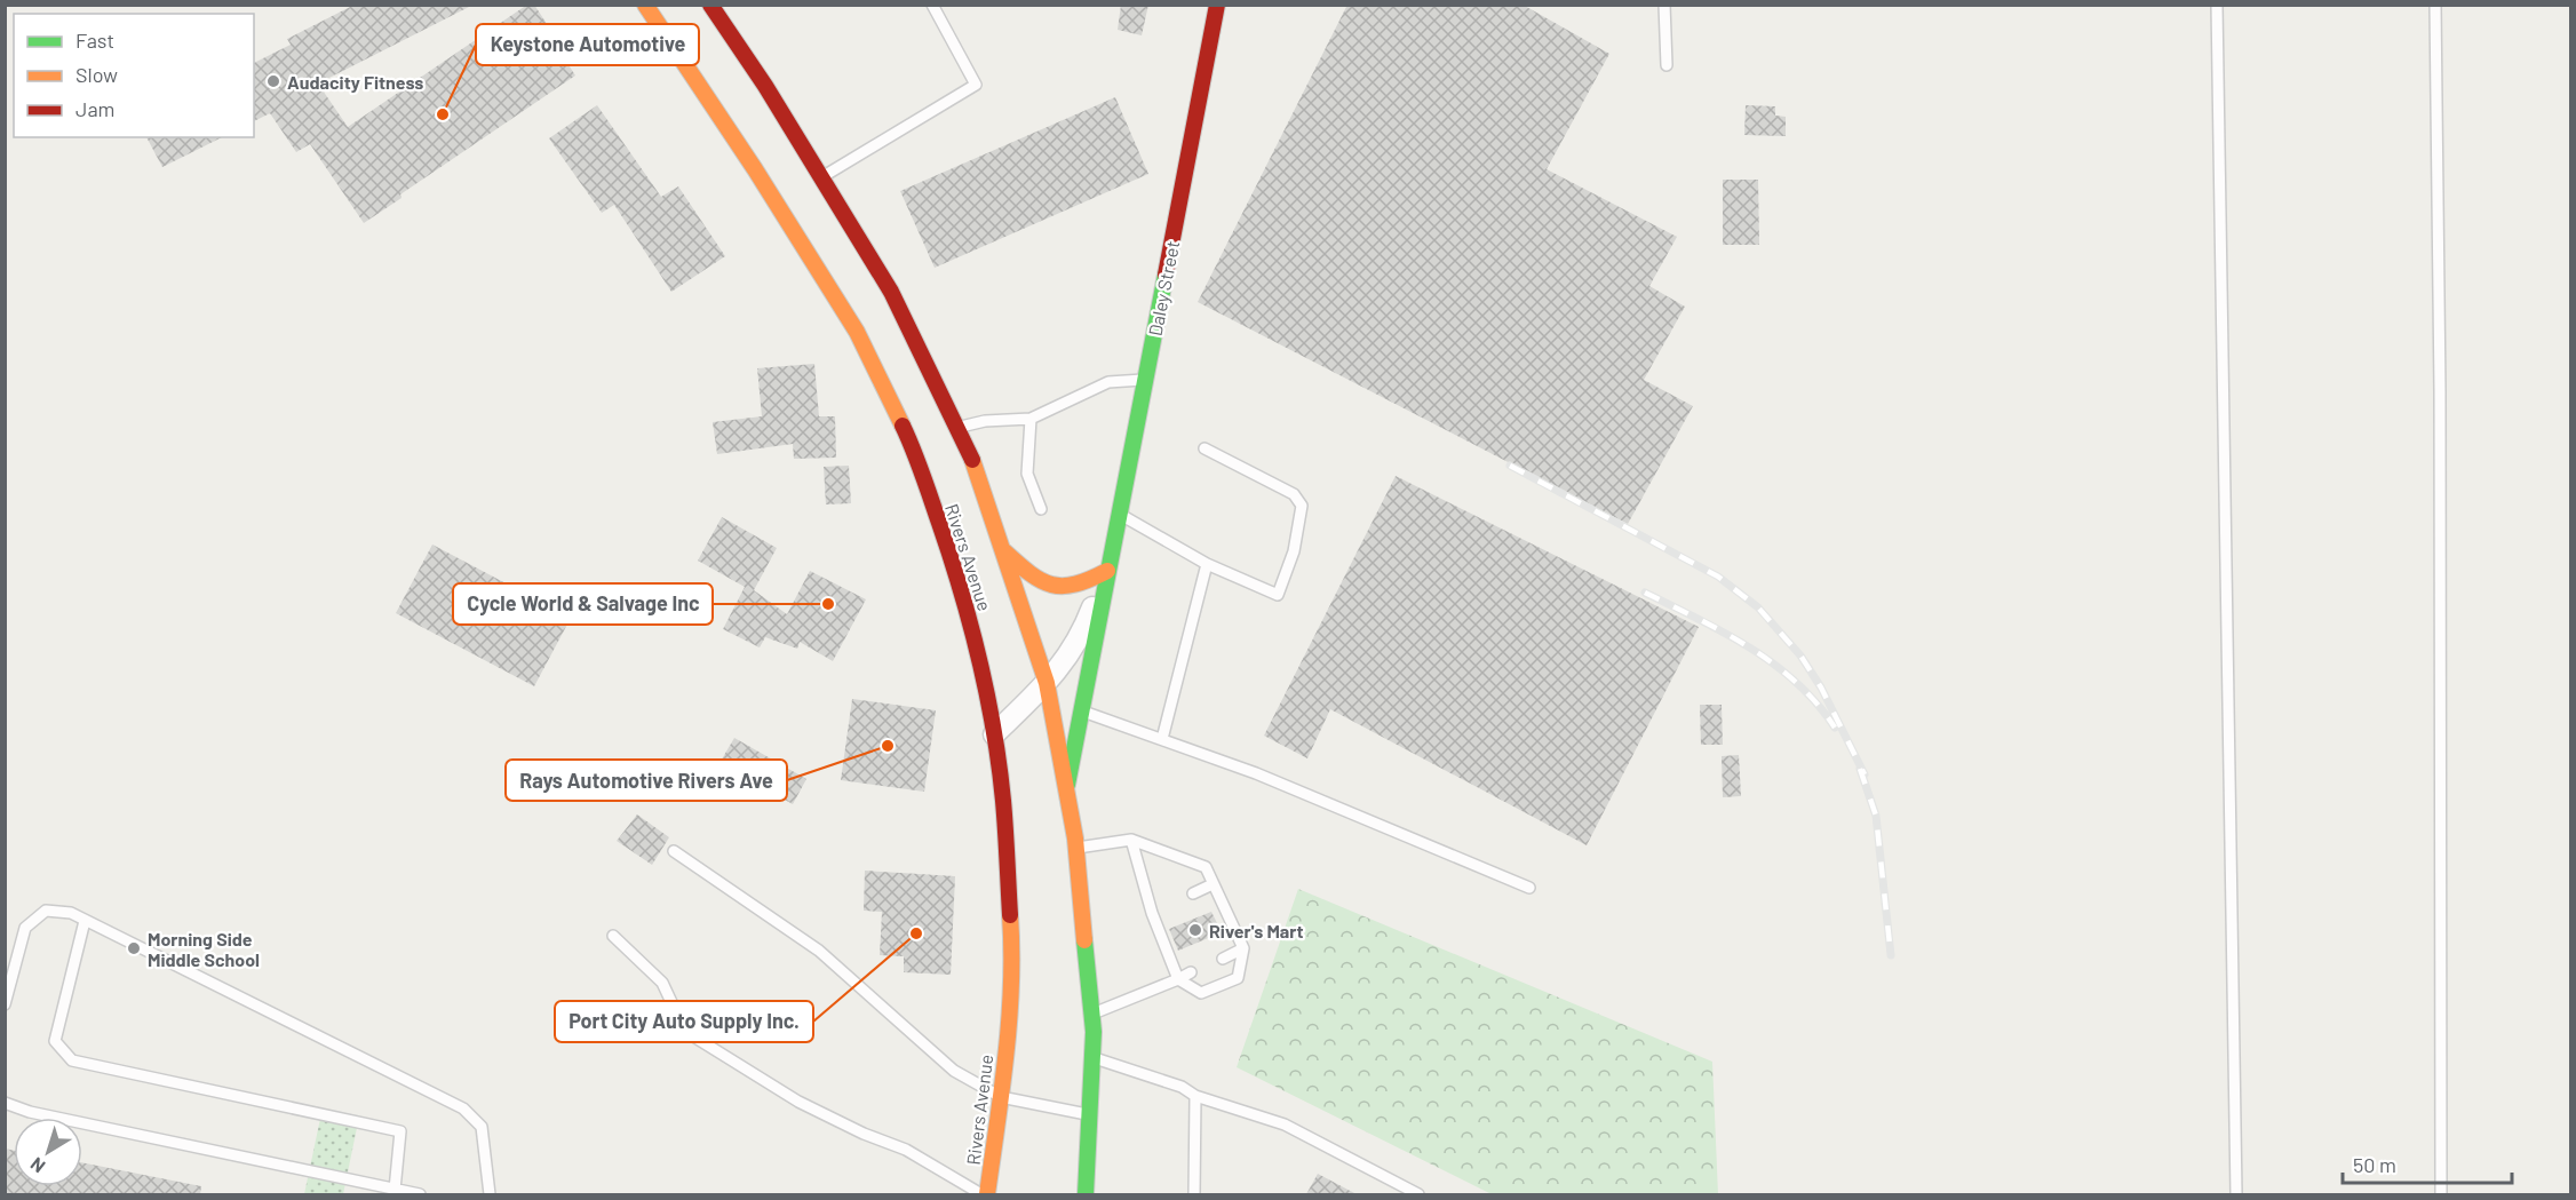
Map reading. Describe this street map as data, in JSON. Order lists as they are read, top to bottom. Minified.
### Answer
{"streets":{"main road":["Daley Street","Rivers Avenue"]},"crossings":[["Daley Street","Rivers Avenue"]],"places":["Audacity Fitness","Keystone Automotive","Cycle World & Salvage Inc","Rays Automotive Rivers Ave","River's Mart","Port City Auto Supply Inc.","Morning Side Middle School"],"legend":["Fast","Slow","Jam"],"scale_bar":"50 m","north":"bottom left"}
